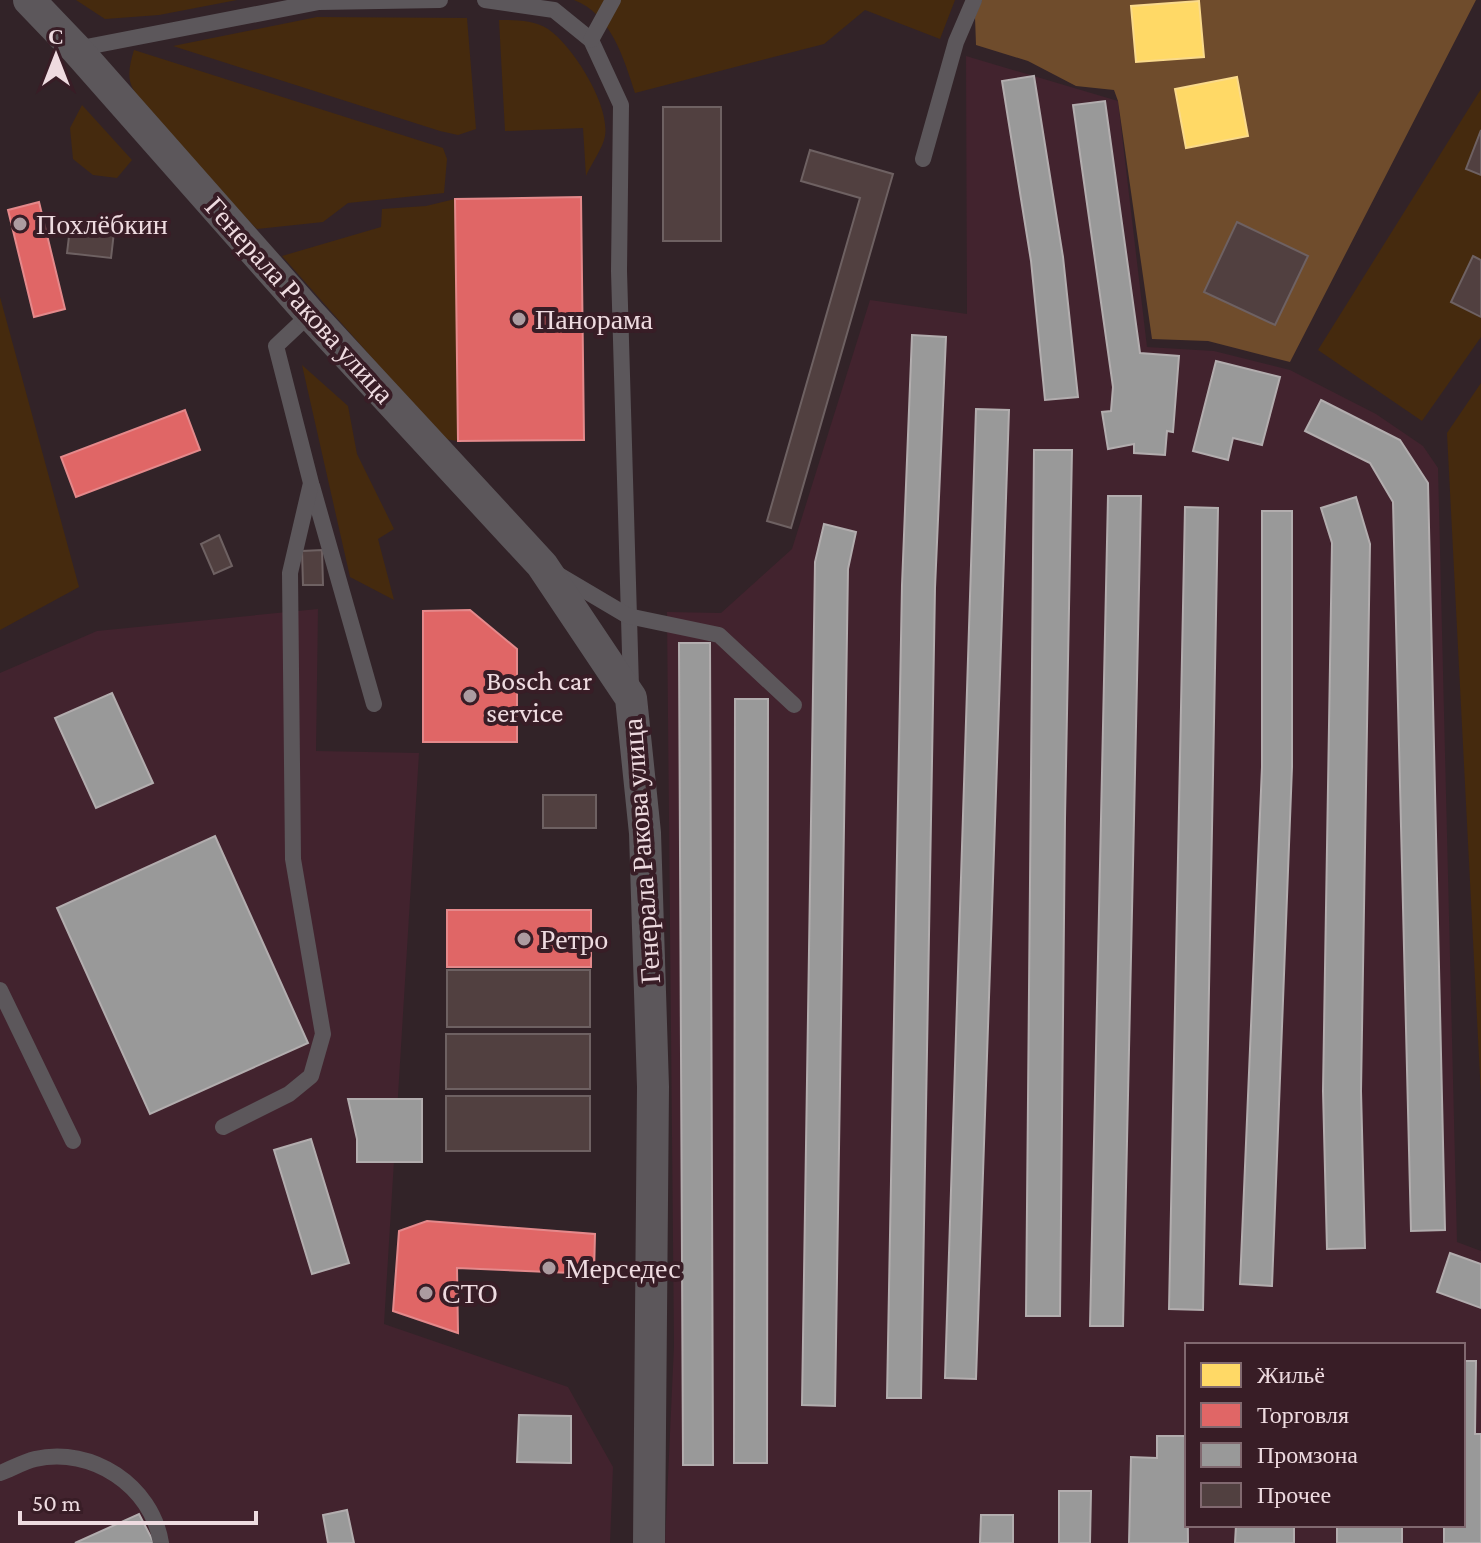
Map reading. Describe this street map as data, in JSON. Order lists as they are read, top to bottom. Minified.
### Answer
{"streets":{"street":["Генерала Ракова улица"]},"places":["Похлёбкин","Панорама","Bosch car service","Ретро","Мерседес","СТО"],"legend":["Жильё","Торговля","Промзона","Прочее"],"scale_bar":"50 m","north":"top"}
